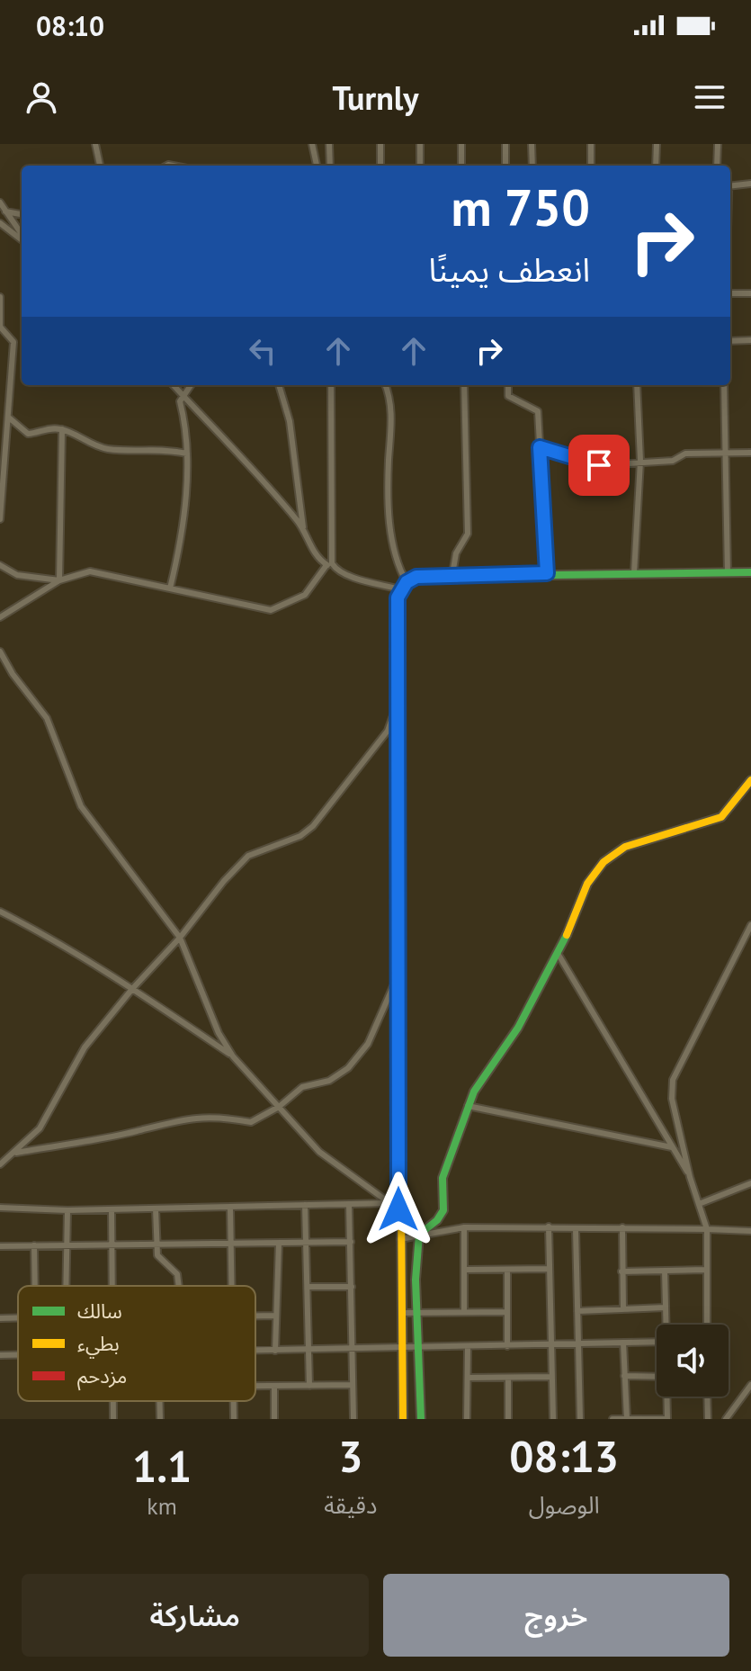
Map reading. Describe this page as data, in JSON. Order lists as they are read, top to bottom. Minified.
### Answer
{"legend":["سالك","بطيء","مزدحم"],"page":{"status":"08:10","header":"Turnly","turn":["750 m","انعطف يمينًا"],"eta":["08:13","الوصول","3","دقيقة","1.1","km"],"buttons":["خروج","مشاركة"]}}
